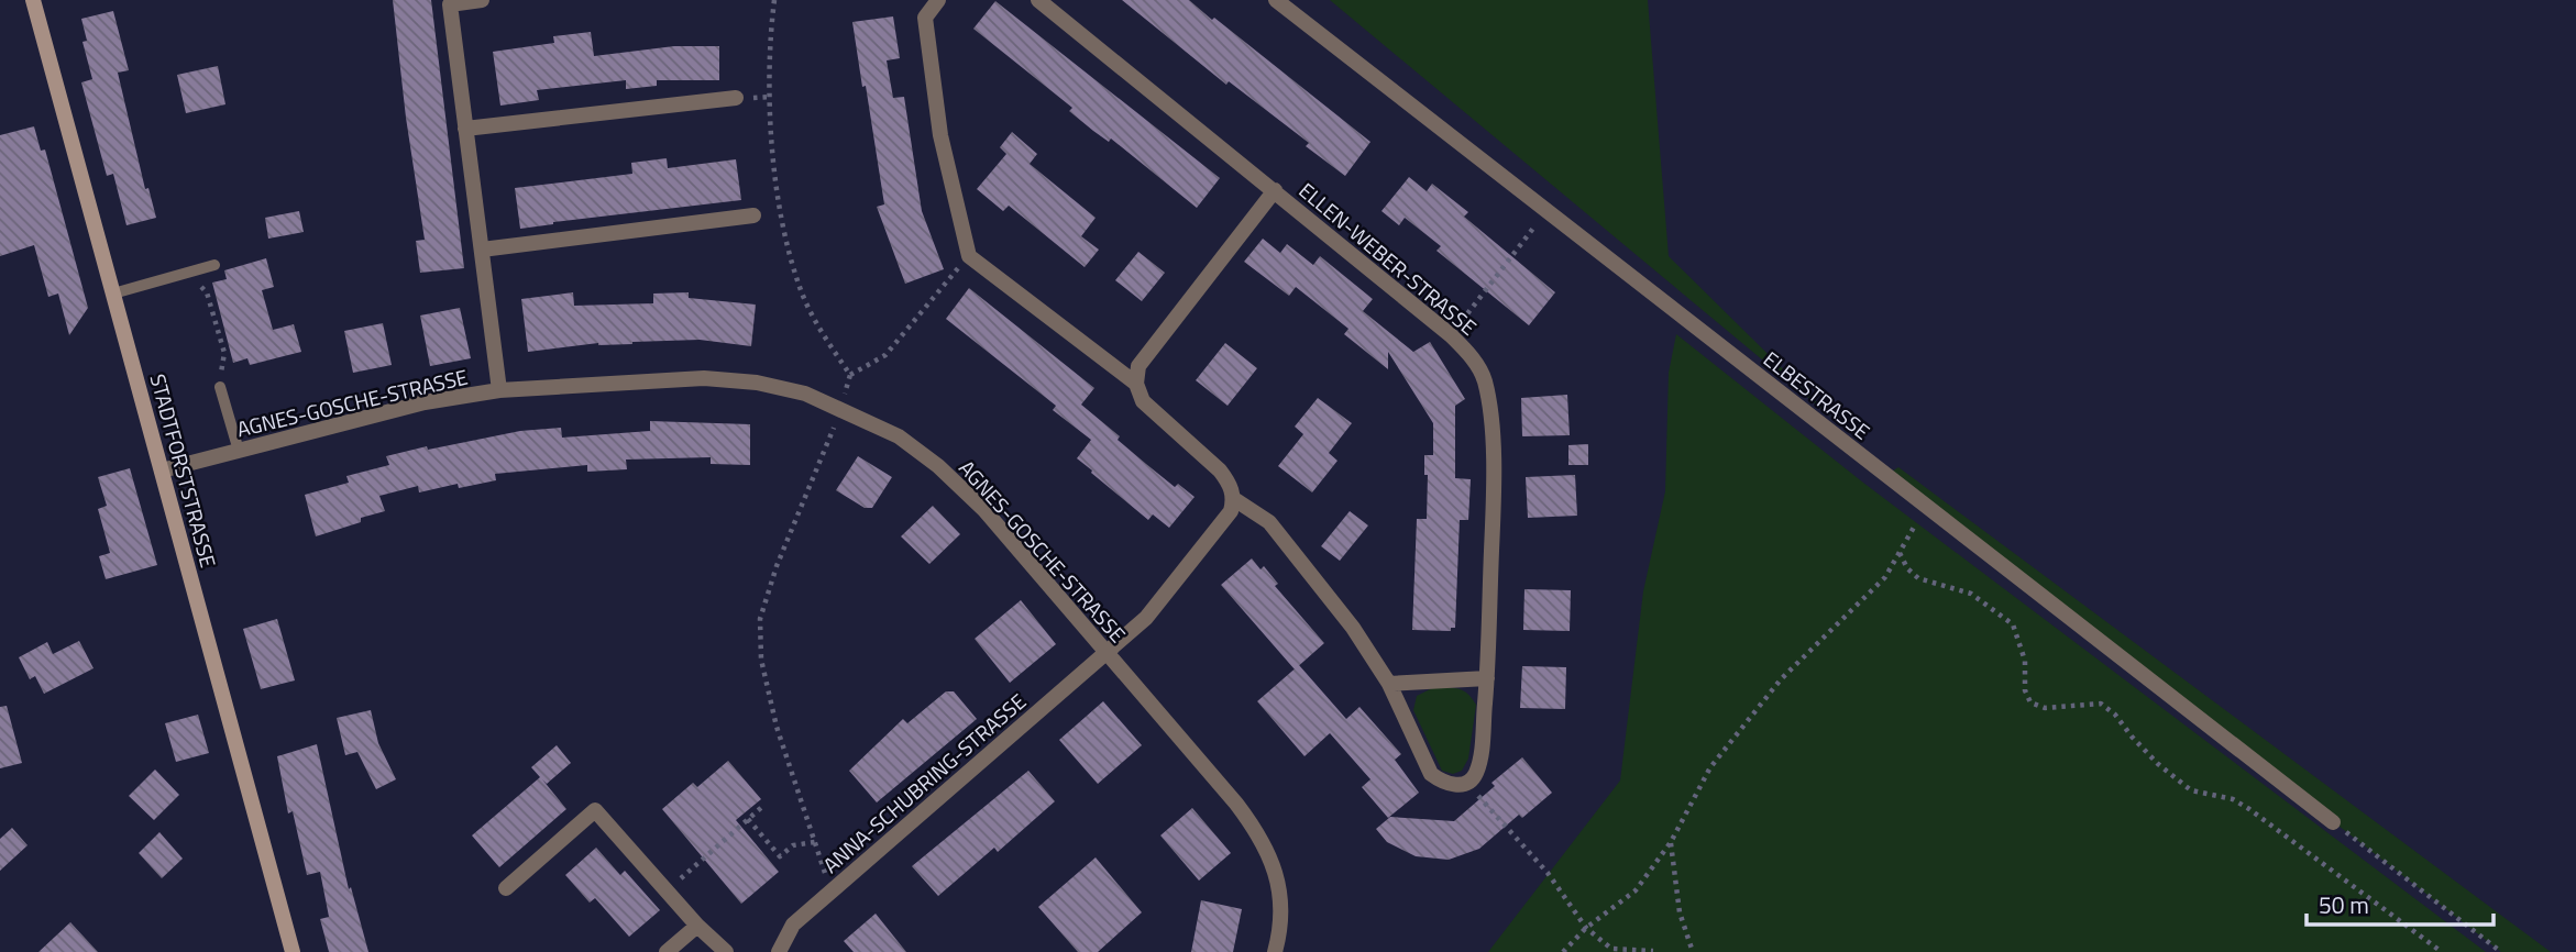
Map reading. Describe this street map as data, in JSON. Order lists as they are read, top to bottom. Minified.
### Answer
{"streets":{"main road":["STADTFORSTSTRASSE"],"street":["ELLEN-WEBER-STRASSE","ELBESTRASSE","AGNES-GOSCHE-STRASSE","ANNA-SCHUBRING-STRASSE"]},"crossings":[["AGNES-GOSCHE-STRASSE","STADTFORSTSTRASSE"],["AGNES-GOSCHE-STRASSE","ANNA-SCHUBRING-STRASSE"]],"scale_bar":"50 m"}
